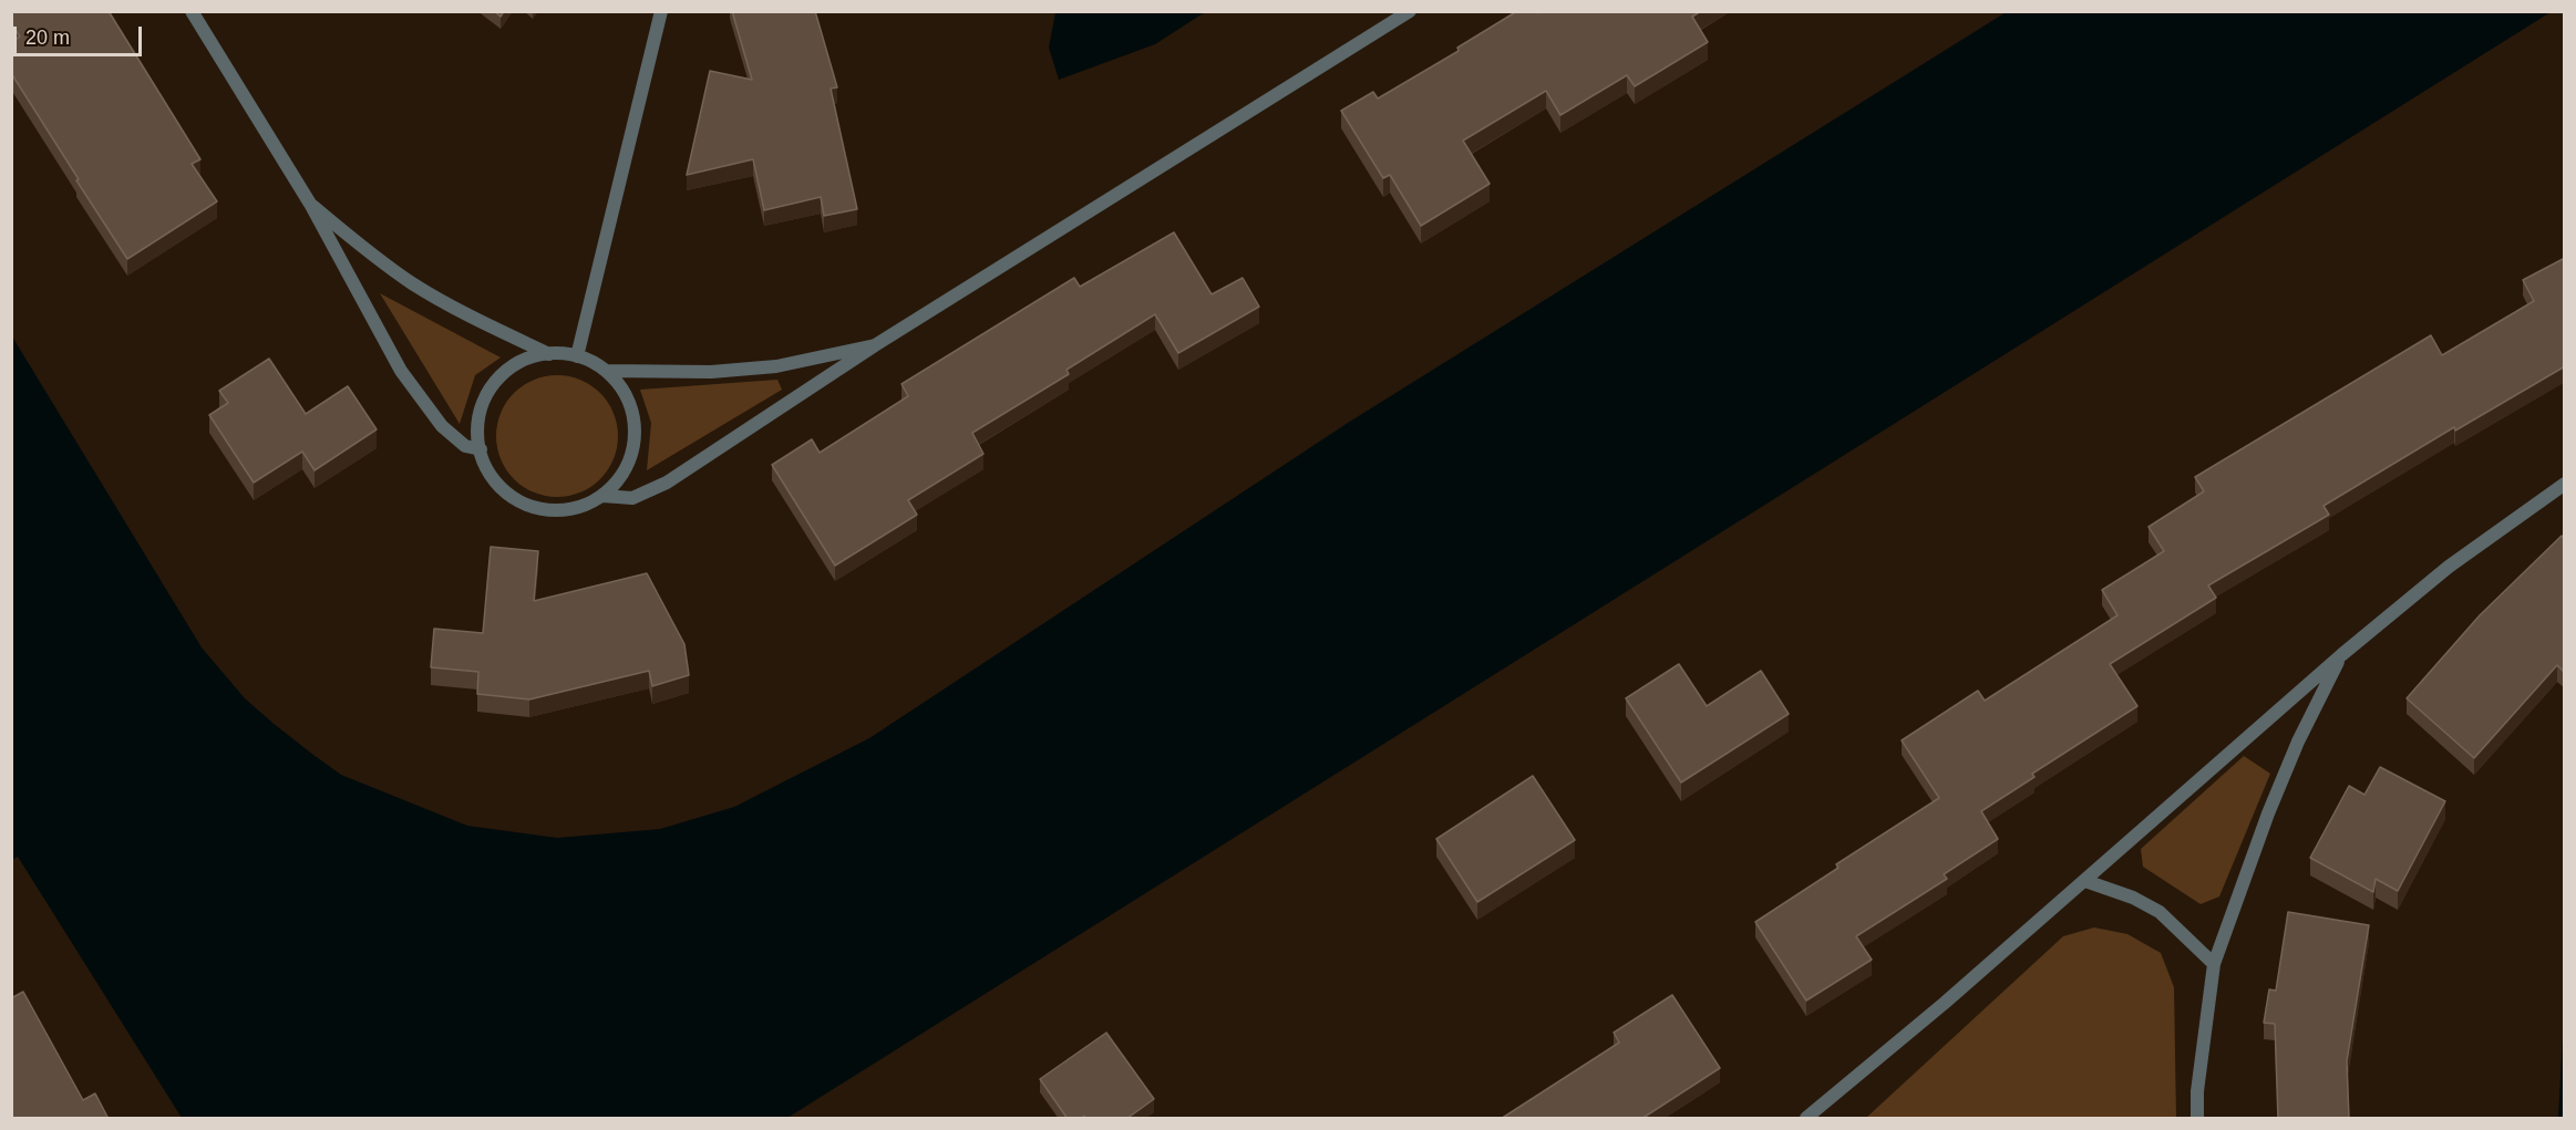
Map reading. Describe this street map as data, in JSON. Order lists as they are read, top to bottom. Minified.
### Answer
{"scale_bar":"20 m"}
